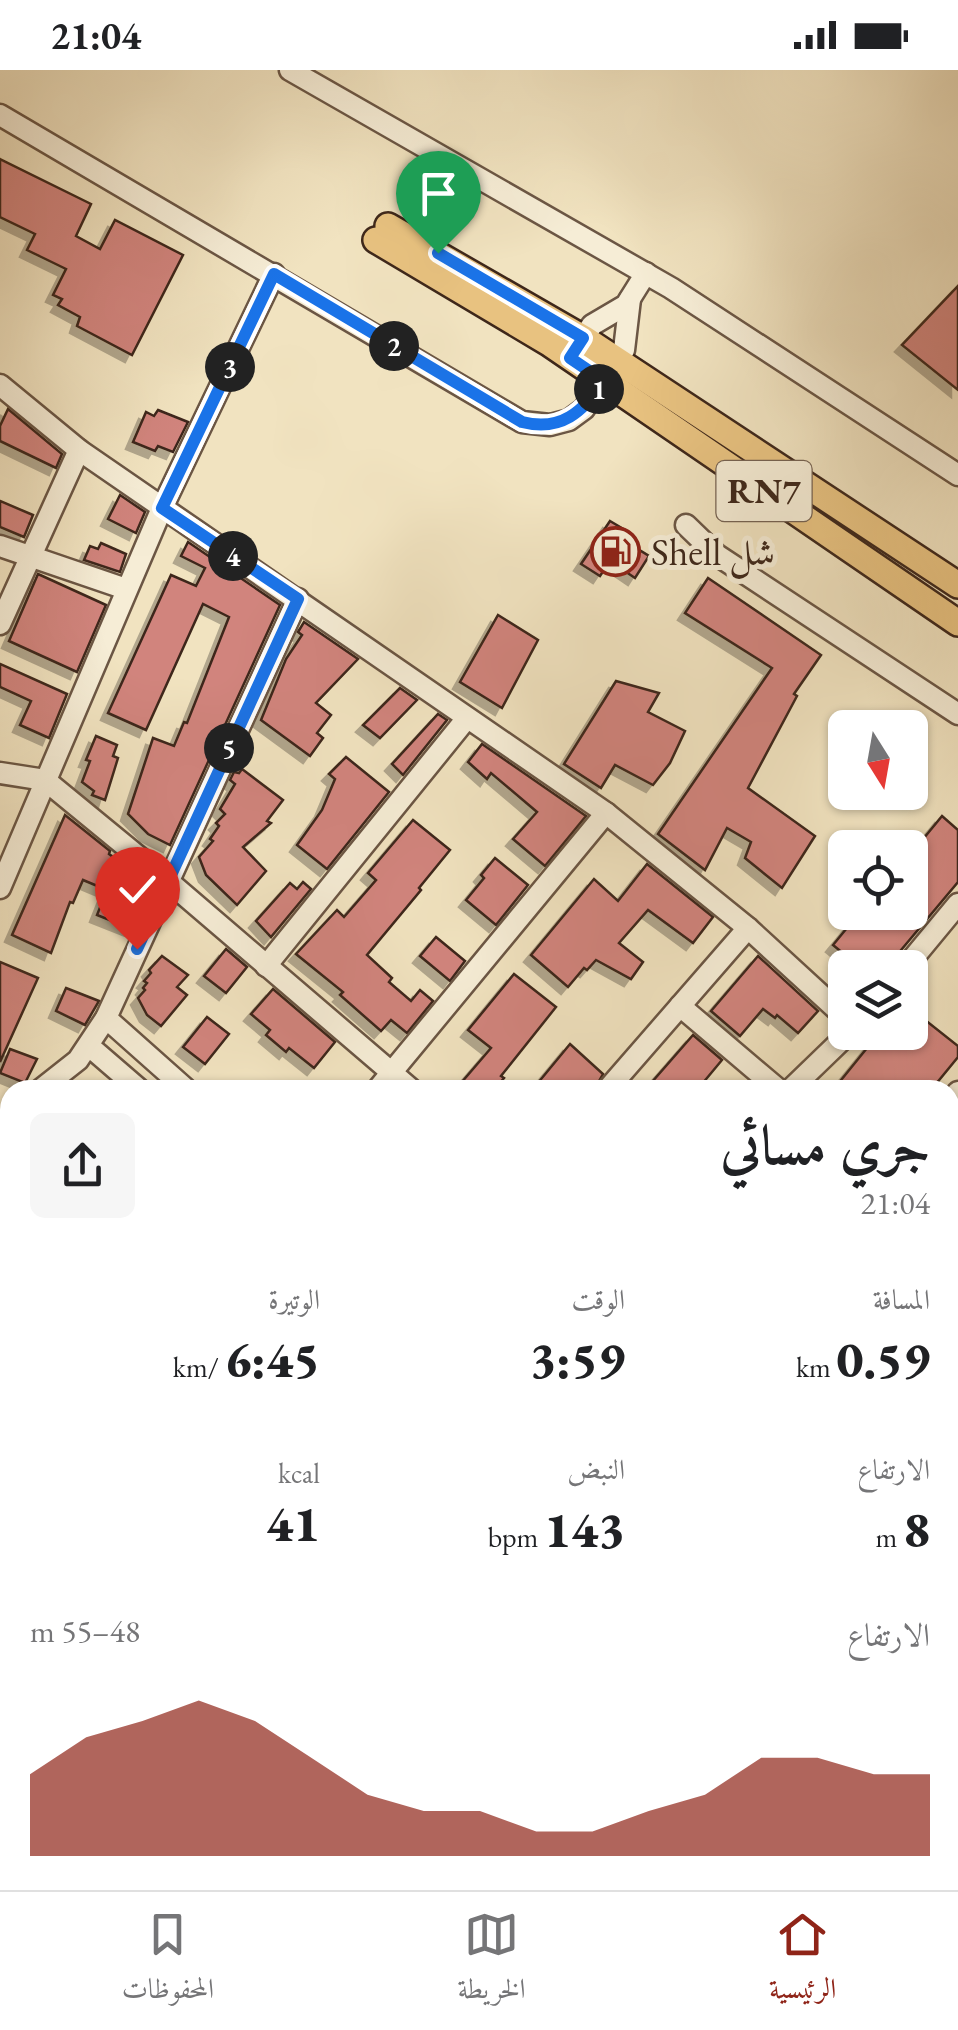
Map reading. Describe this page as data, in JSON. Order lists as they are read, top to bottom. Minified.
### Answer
{"streets":{"main road":["RN7"]},"places":{"fuel station":["Shell شل"]},"north":"bottom","page":{"status":"21:04","pins":["2","3","1","4","5"],"heading":["جري مسائي","21:04"],"stats":[["المسافة","0.59 km"],["الوقت","3:59"],["الوتيرة","6:45 /km"],["الارتفاع","8 m"],["النبض","143 bpm"],["kcal","41"]],"chart":["الارتفاع","48–55 m"],"tabs":["الرئيسية","الخريطة","المحفوظات"]}}
